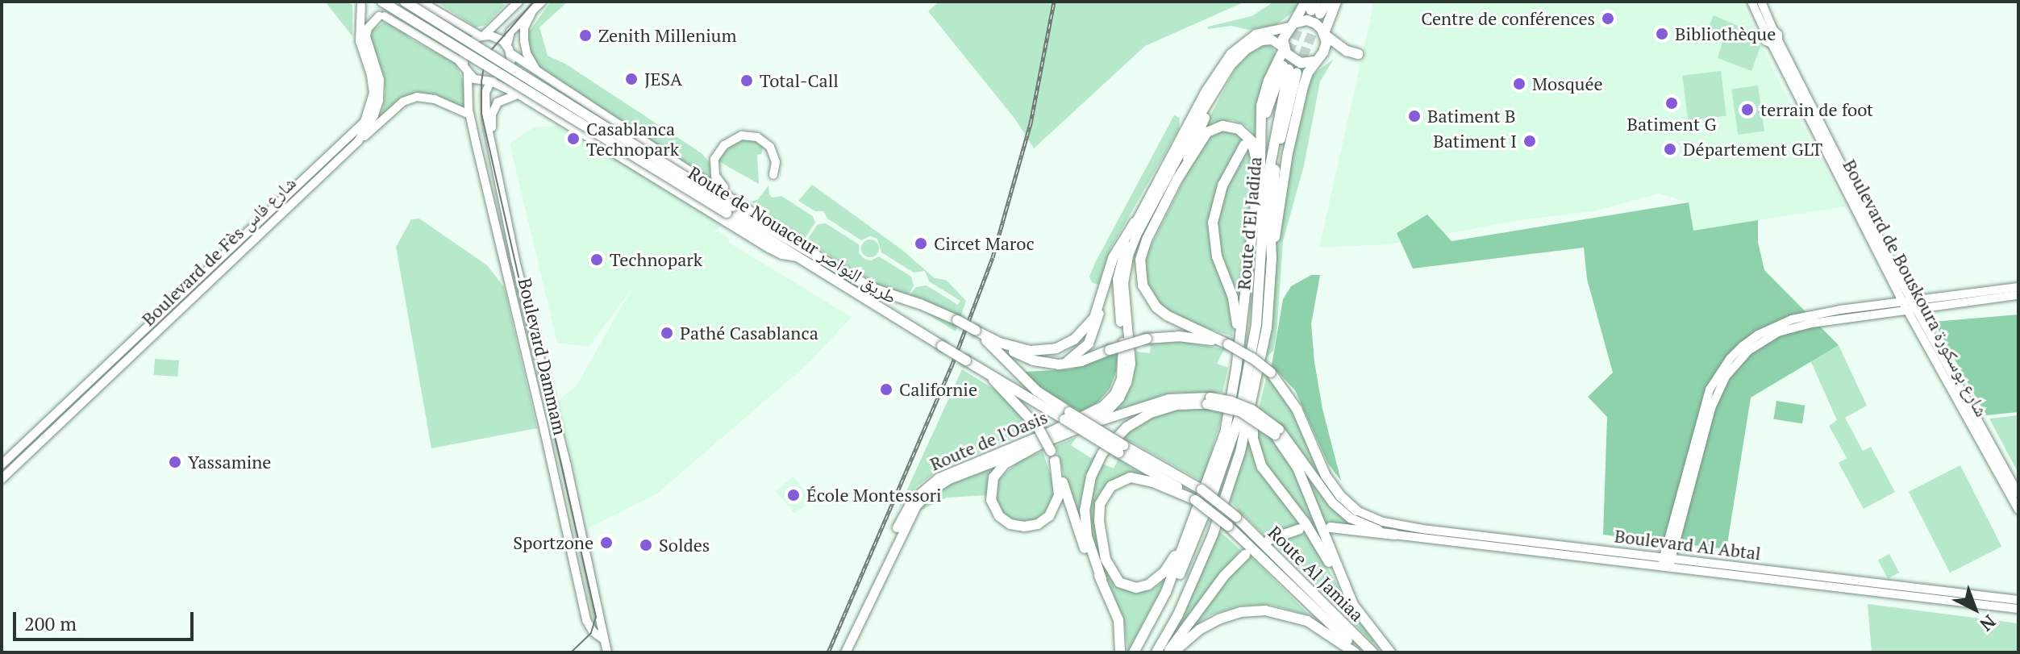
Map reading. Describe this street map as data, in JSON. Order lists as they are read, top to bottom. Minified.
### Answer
{"streets":{"highway":["Route d'El Jadida","Route de Nouaceur طريق النواصر","Route Al Jamiaa"],"main road":["Boulevard de Fès شارع فاس","Boulevard de Bouskoura شارع بوسكورة","Boulevard Dammam","Route de l'Oasis","Boulevard Al Abtal"]},"places":["Centre de conférences","Bibliothèque","Zenith Millenium","JESA","Total-Call","Mosquée","Batiment G","terrain de foot","Batiment B","Casablanca Technopark","Batiment I","Département GLT","Circet Maroc","Technopark","Pathé Casablanca","Californie","Yassamine","École Montessori","Sportzone","Soldes"],"scale_bar":"200 m","north":"bottom right"}
